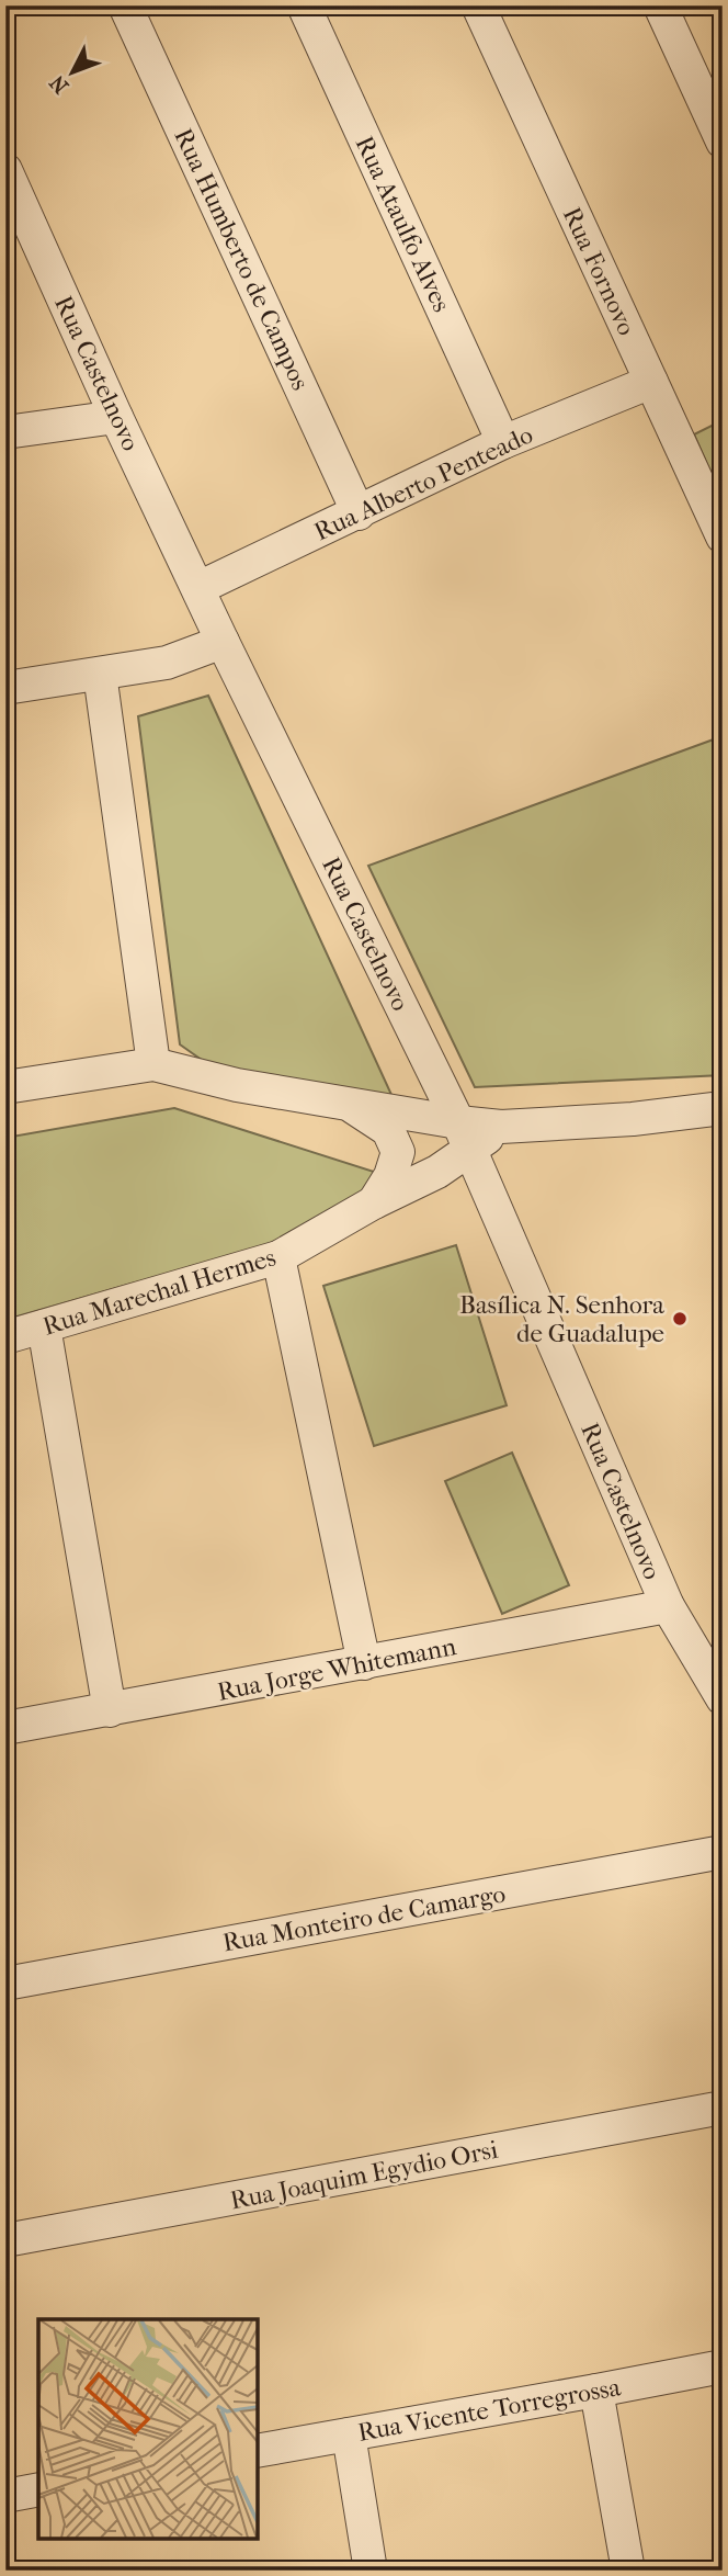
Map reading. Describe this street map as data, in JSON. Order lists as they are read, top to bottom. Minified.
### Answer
{"streets":{"street":["Rua Ataulfo Alves","Rua Humberto de Campos","Rua Fornovo","Rua Castelnovo","Rua Alberto Penteado","Rua Marechal Hermes","Rua Jorge Whitemann","Rua Monteiro de Camargo","Rua Joaquim Egydio Orsi","Rua Vicente Torregrossa"]},"crossings":[["Rua Ataulfo Alves","Rua Alberto Penteado"],["Rua Humberto de Campos","Rua Alberto Penteado"],["Rua Fornovo","Rua Alberto Penteado"],["Rua Castelnovo","Rua Alberto Penteado"],["Rua Castelnovo","Rua Marechal Hermes"],["Rua Castelnovo","Rua Jorge Whitemann"]],"places":["Basílica N. Senhora de Guadalupe"],"north":"bottom left"}
